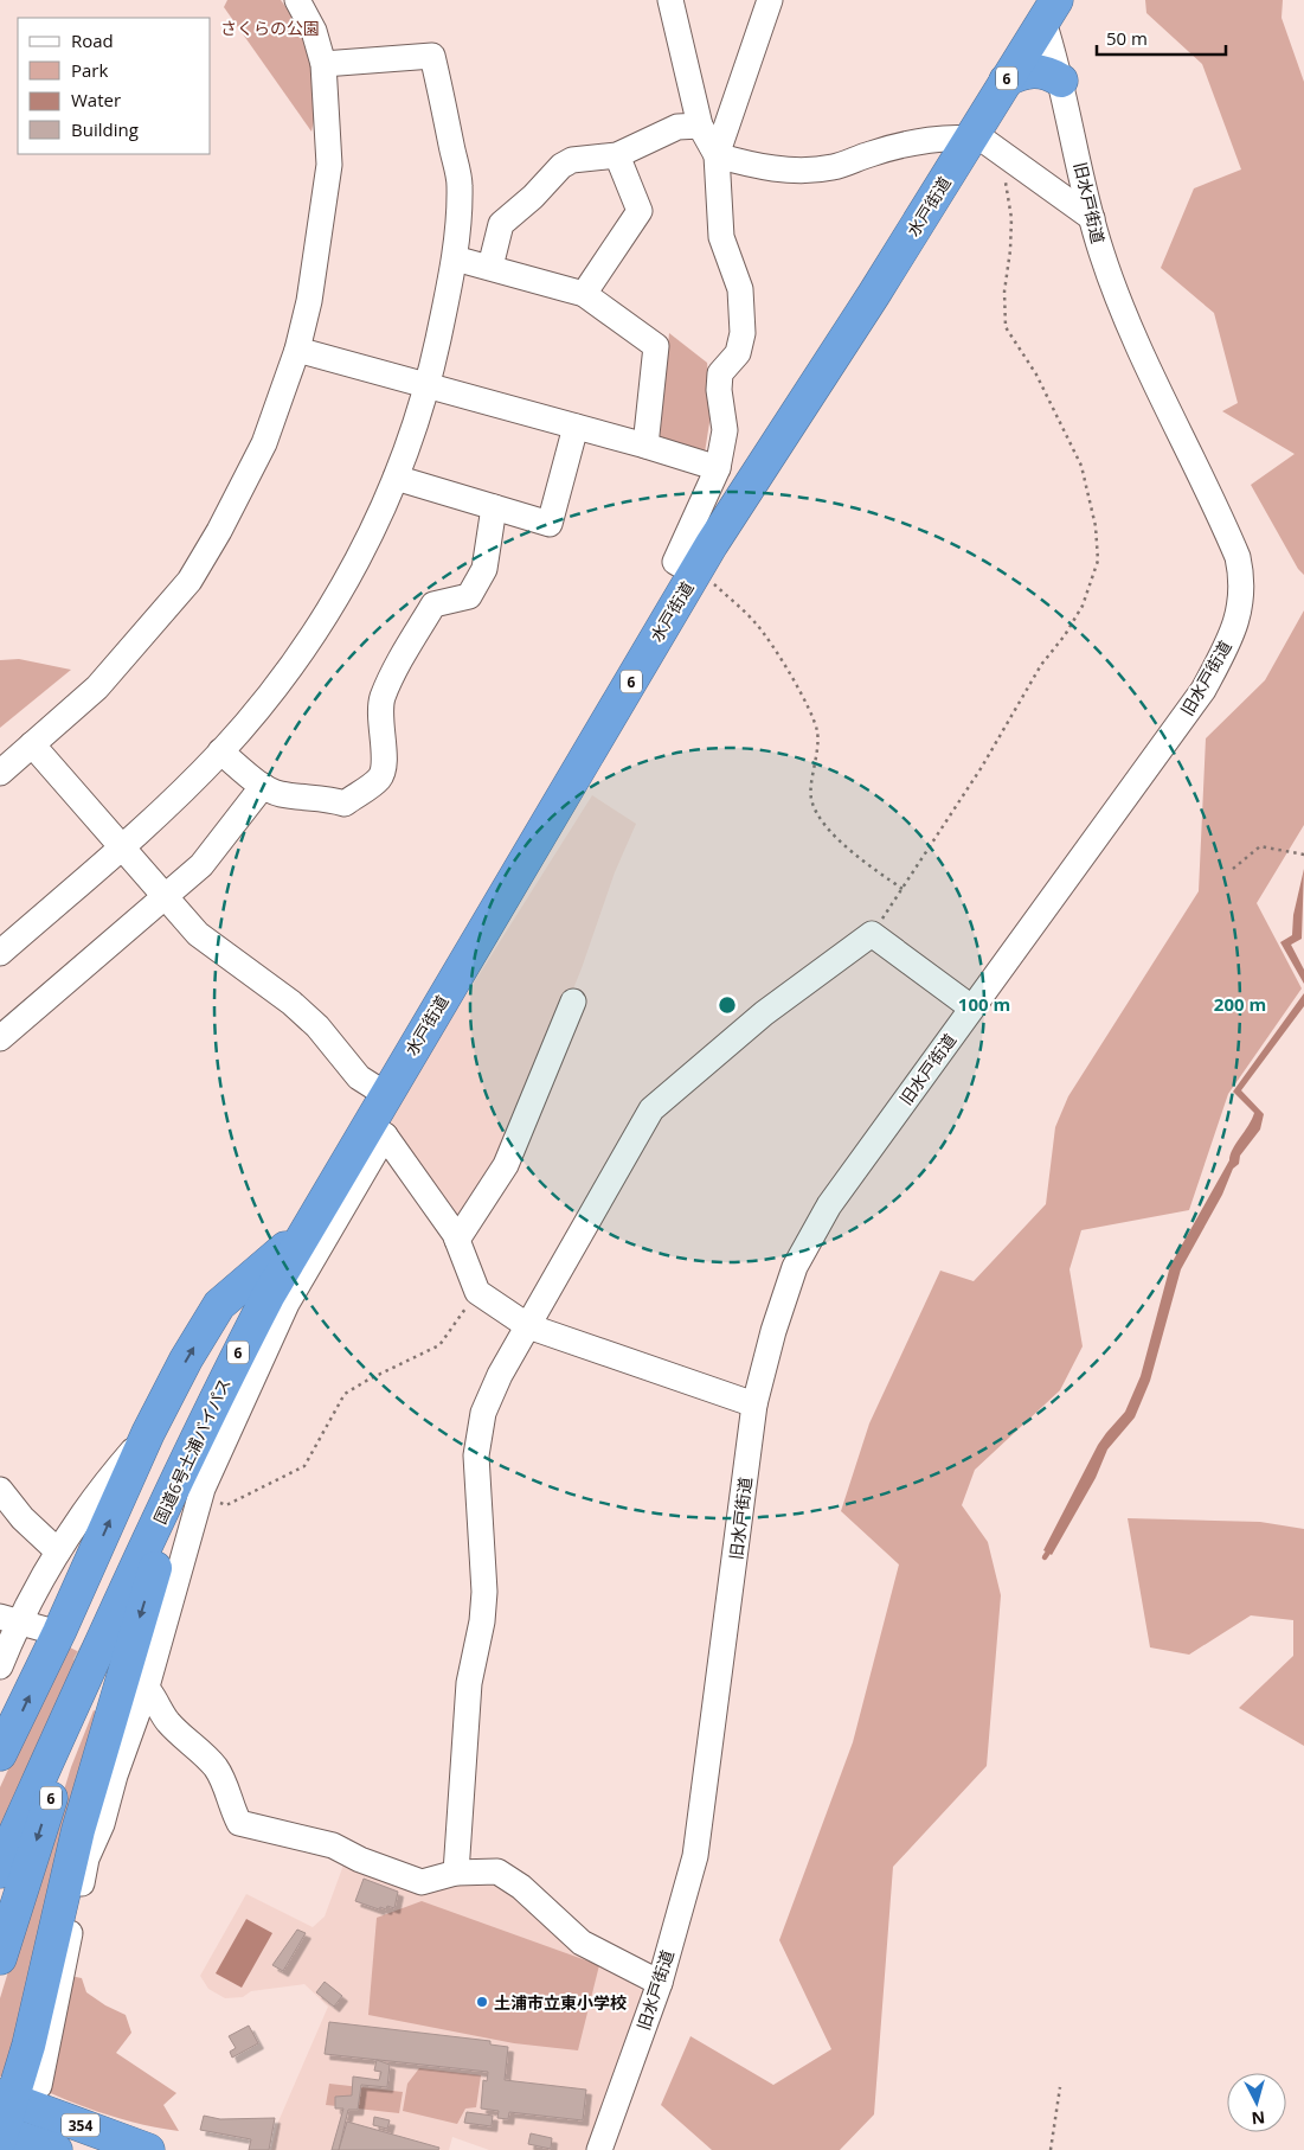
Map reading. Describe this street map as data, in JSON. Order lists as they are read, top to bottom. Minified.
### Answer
{"streets":{"highway":["6","水戸街道","国道6号土浦バイパス","354"],"street":["旧水戸街道"]},"crossings":[["旧水戸街道","水戸街道"],["水戸街道","国道6号土浦バイパス"]],"parks":["さくらの公園"],"places":["土浦市立東小学校"],"legend":["Road","Park","Water","Building"],"scale_bar":"50 m","north":"bottom","rings":["100 m","200 m"]}
